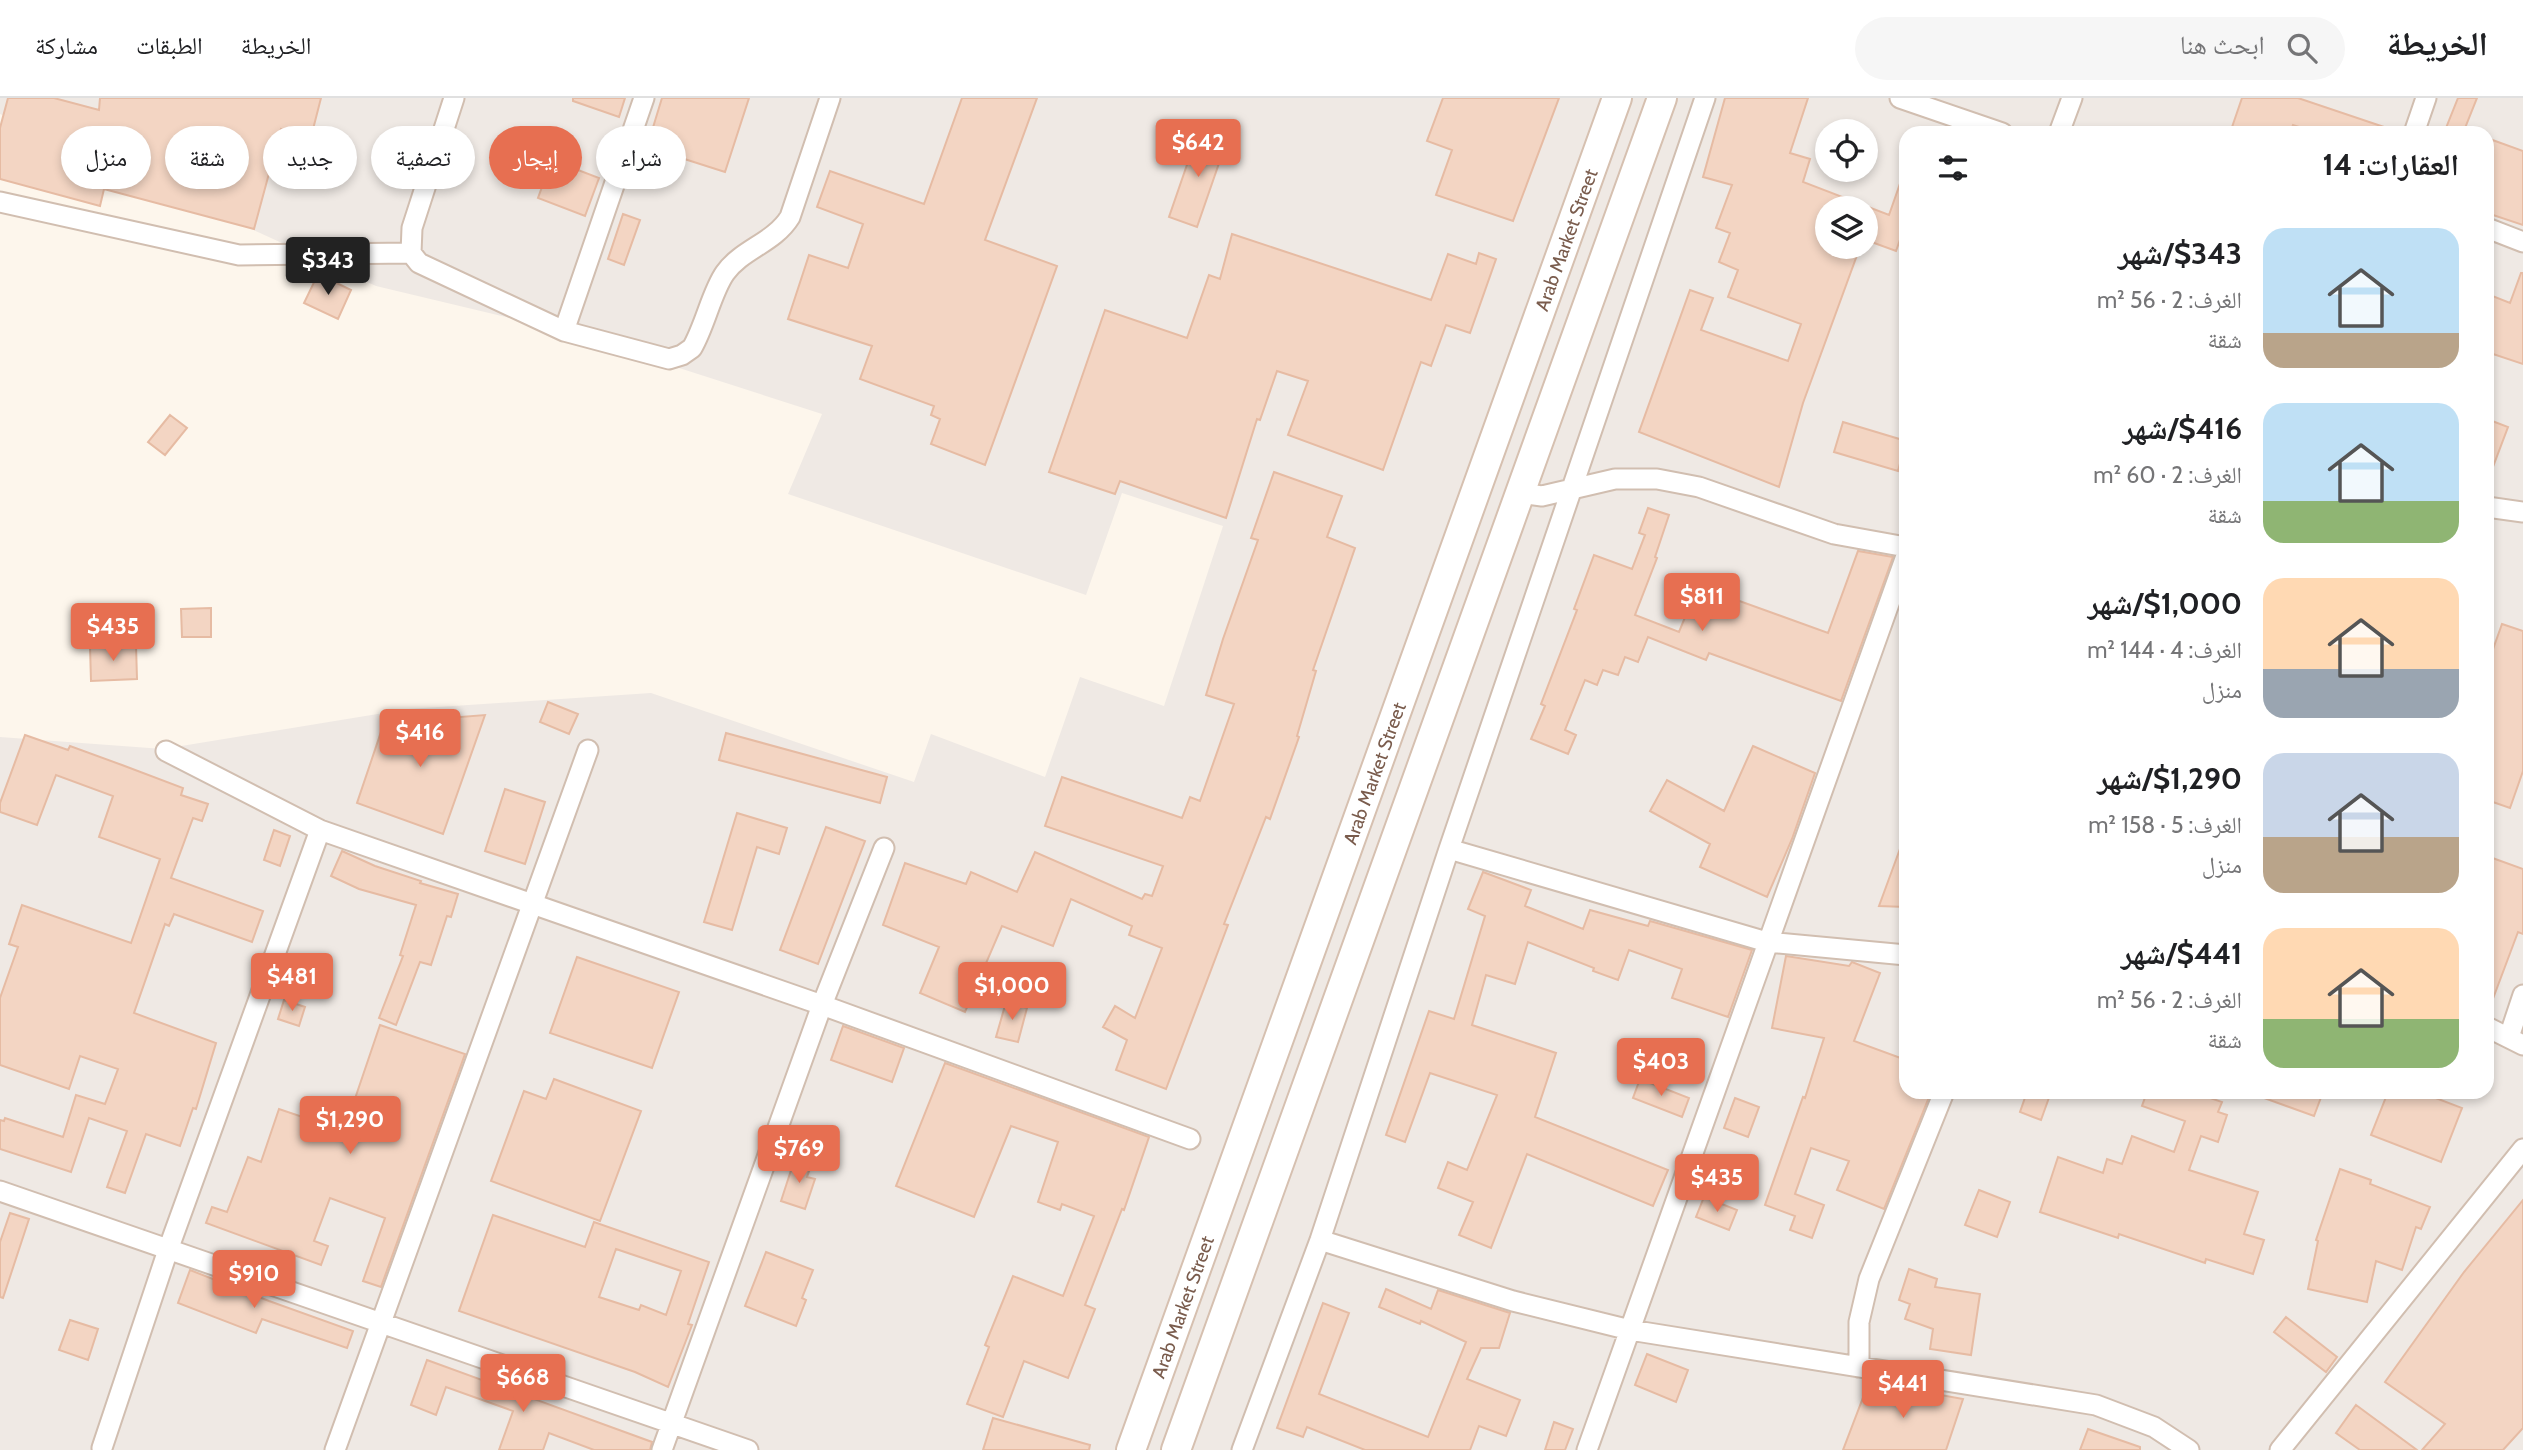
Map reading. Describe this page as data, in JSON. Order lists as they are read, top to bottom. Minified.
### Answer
{"streets":{"main road":["Arab Market Street"]},"page":{"header":"الخريطة","search":"ابحث هنا","nav":["الخريطة","الطبقات","مشاركة"],"price":["$642","$343","$811","$435","$416","$481","$1,000","$403","$1,290","$769","$435","$910","$668","$441"],"chip":["شراء","إيجار","تصفية","جديد","شقة","منزل"],"heading":"العقارات: 14","list":[{"name":"$343/شهر","note":"الغرف: 2 · 56 m² · شقة"},{"name":"$416/شهر","note":"الغرف: 2 · 60 m² · شقة"},{"name":"$1,000/شهر","note":"الغرف: 4 · 144 m² · منزل"},{"name":"$1,290/شهر","note":"الغرف: 5 · 158 m² · منزل"},{"name":"$441/شهر","note":"الغرف: 2 · 56 m² · شقة"}]}}
